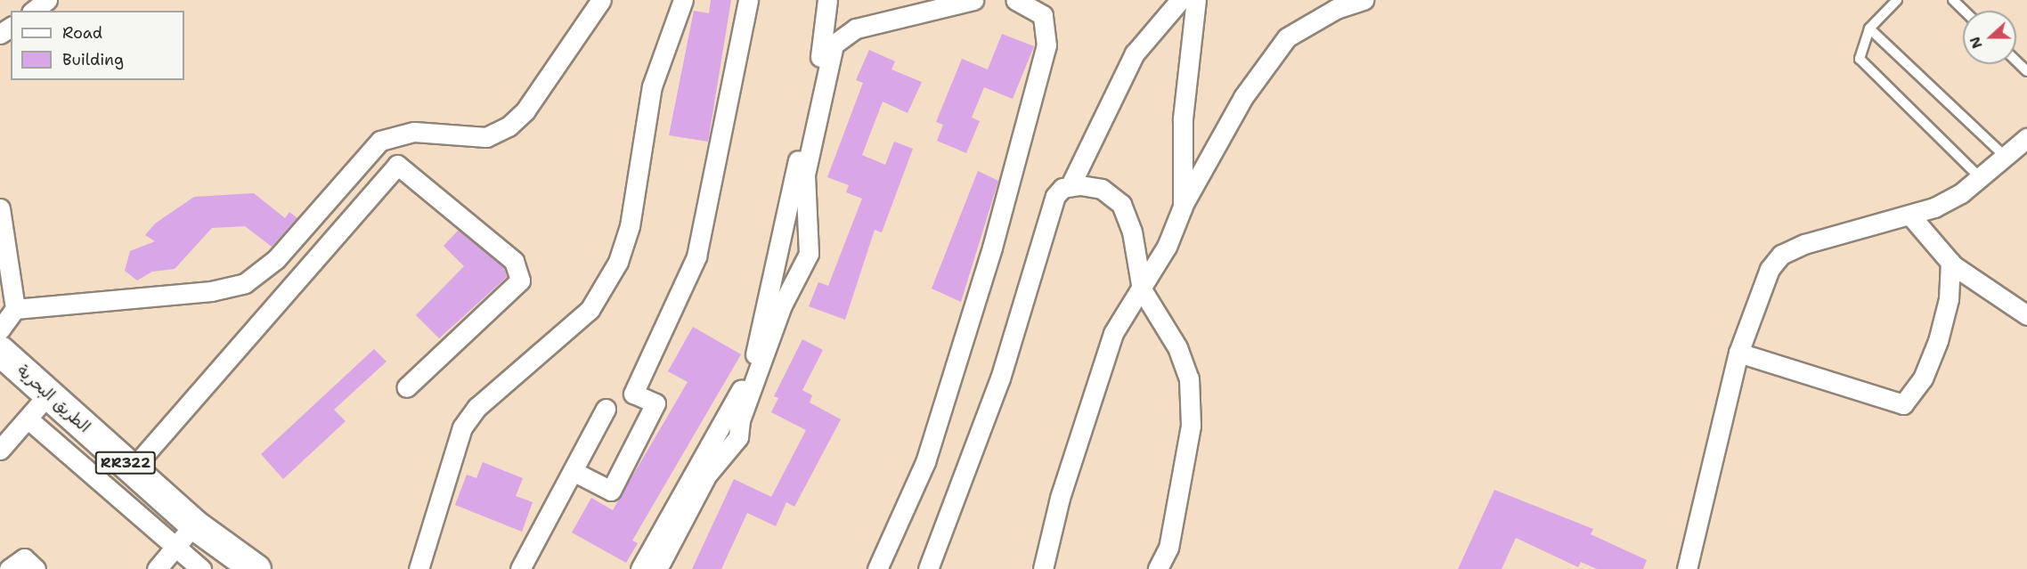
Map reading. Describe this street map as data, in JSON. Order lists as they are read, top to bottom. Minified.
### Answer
{"streets":{"main road":["الطريق البحرية","RR322"]},"legend":["Road","Building"],"north":"left"}
